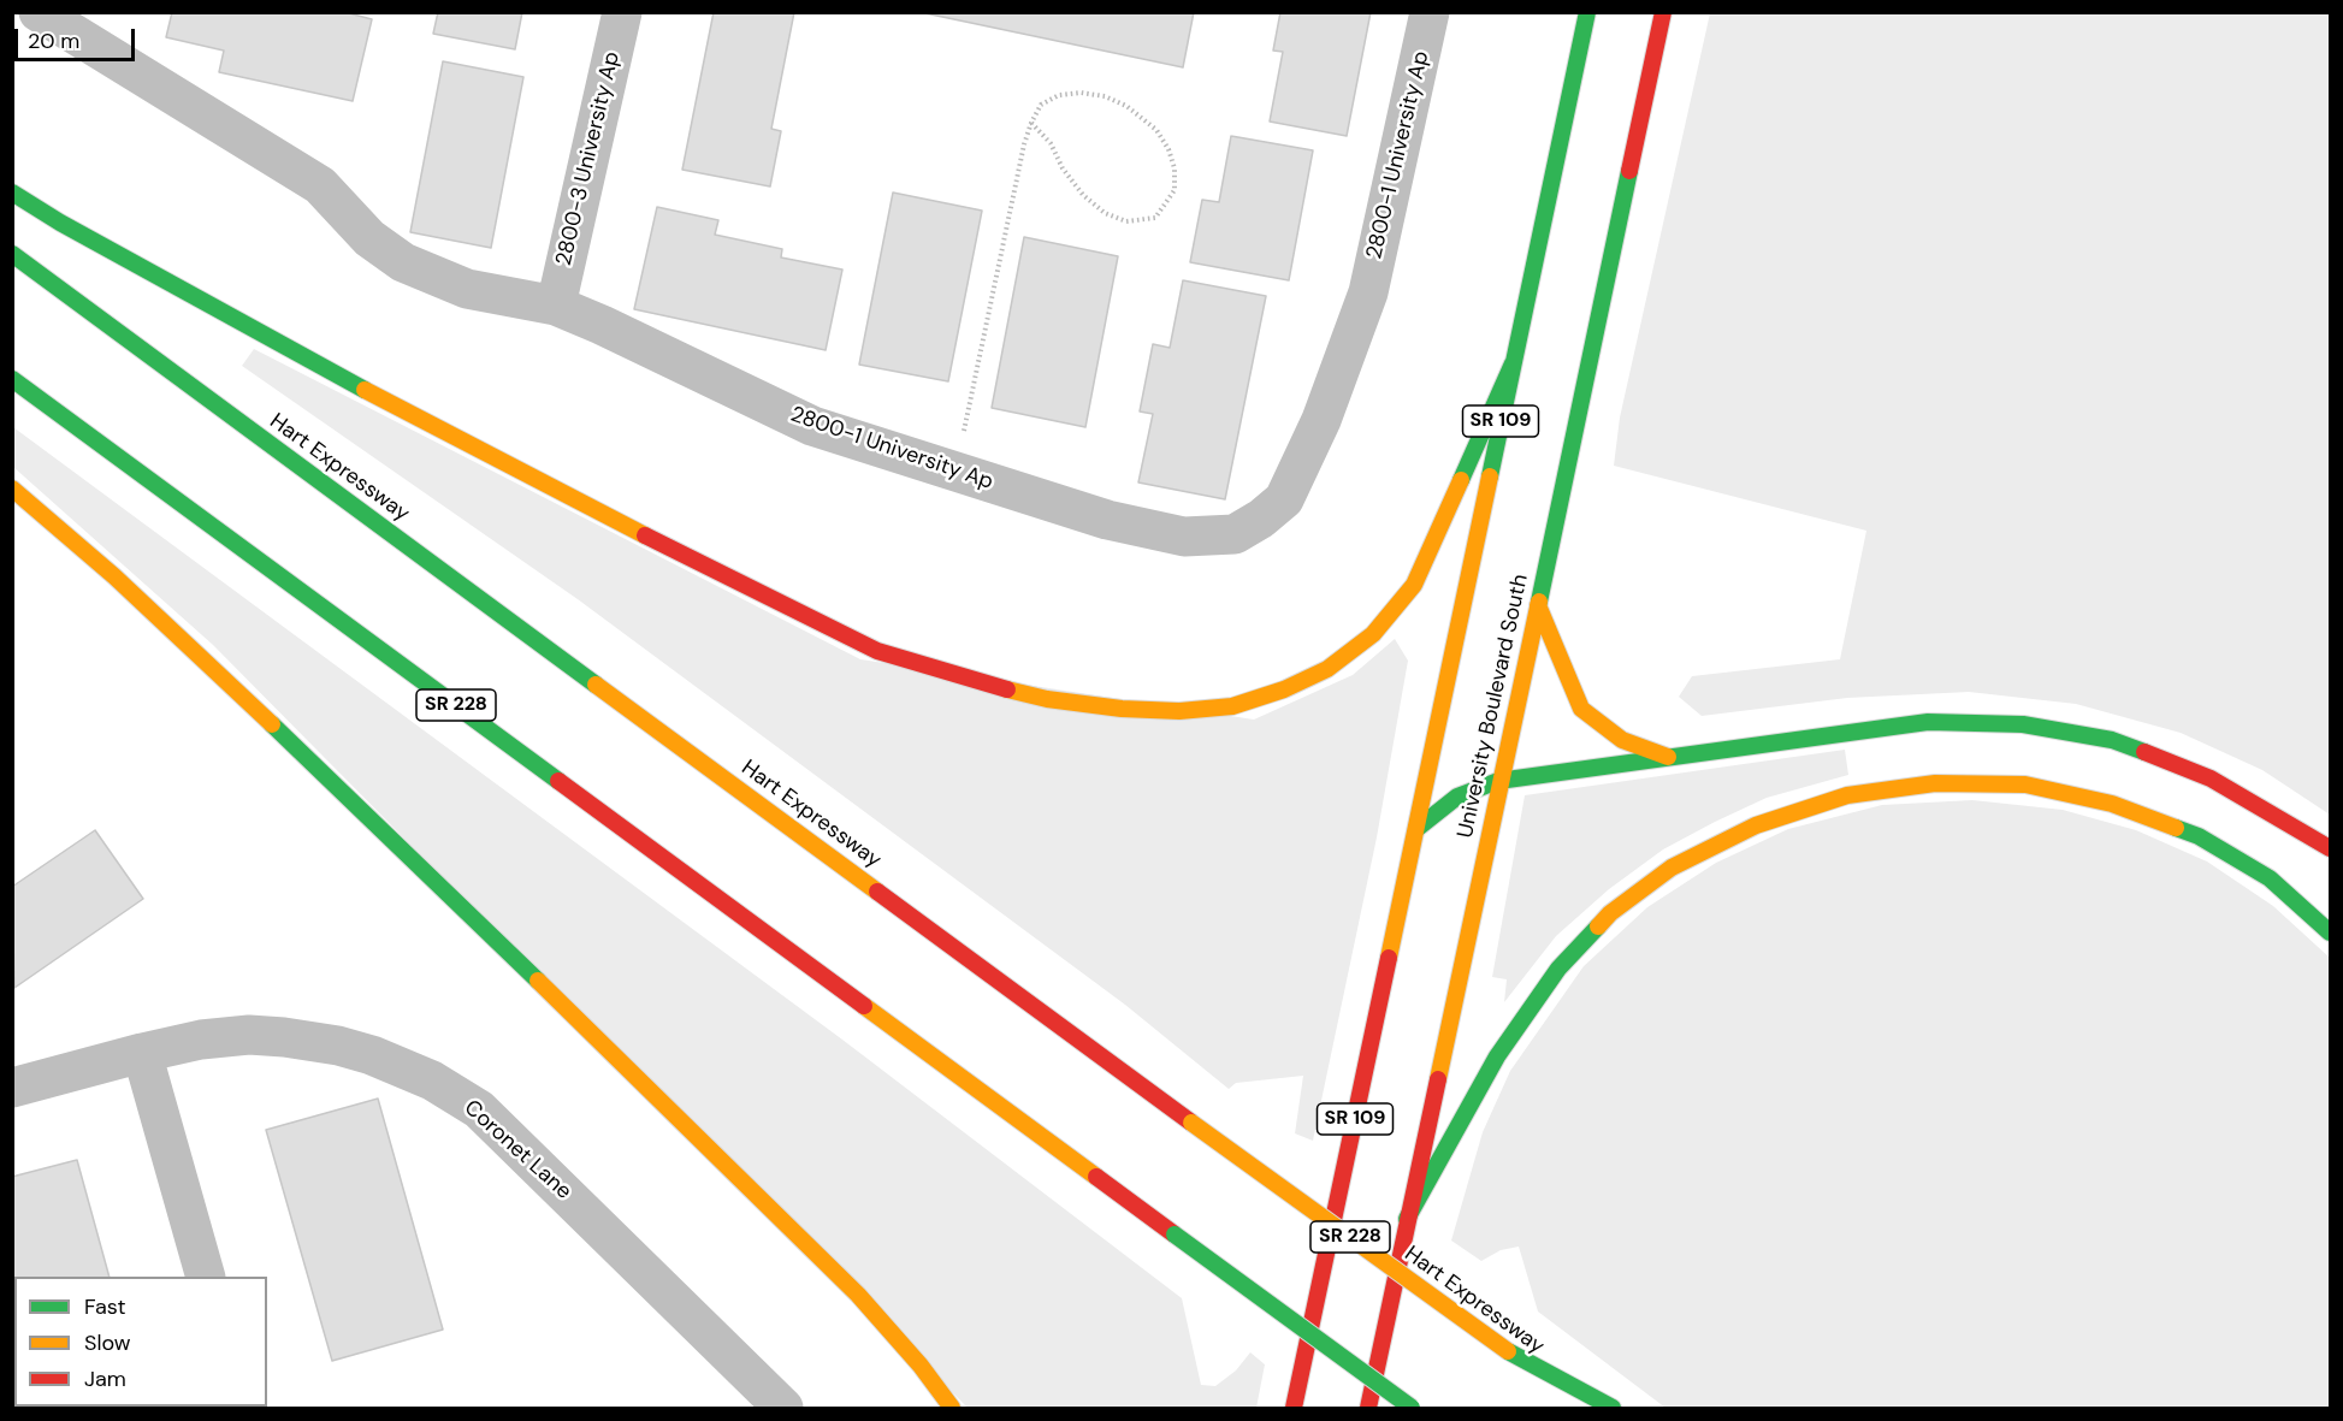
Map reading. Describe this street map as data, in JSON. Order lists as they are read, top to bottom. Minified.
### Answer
{"streets":{"main road":["SR 109","Hart Expressway","SR 228","University Boulevard South"],"street":["2800-1 University Ap","2800-3 University Ap","Coronet Lane"]},"crossings":[["2800-1 University Ap","2800-3 University Ap"]],"legend":["Fast","Slow","Jam"],"scale_bar":"20 m"}
